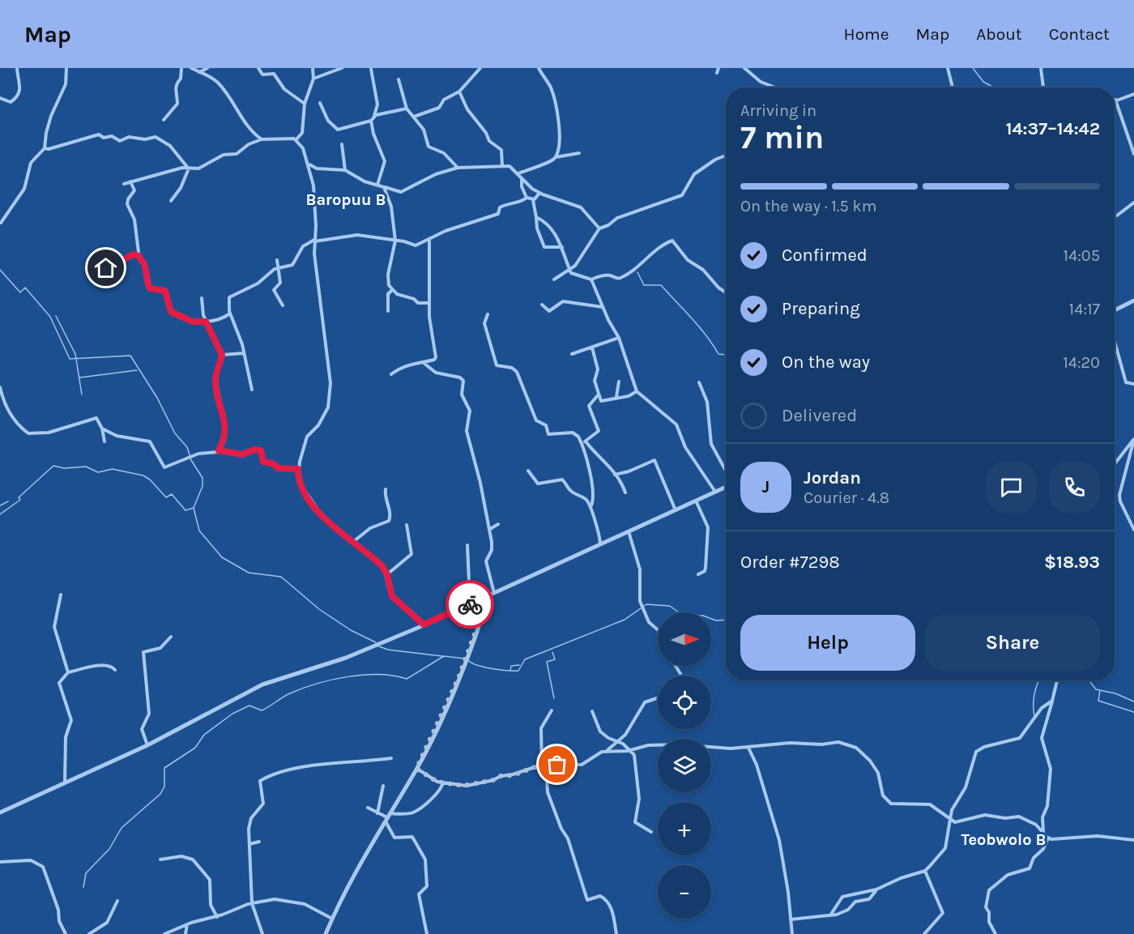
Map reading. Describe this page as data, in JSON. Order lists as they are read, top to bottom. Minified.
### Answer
{"districts":["Baropuu B","Teobwolo B"],"north":"right","page":{"header":"Map","nav":["Home","Map","About","Contact"],"heading":["7 min","Arriving in","14:37–14:42"],"panel":["Jordan","Courier · 4.8","Order #7298","$18.93"],"bar":"On the way · 1.5 km","list":[["Confirmed","14:05"],["Preparing","14:17"],["On the way","14:20"],"Delivered"],"round":"J","buttons":["Help","Share"],"map_buttons":["+","−"]}}
